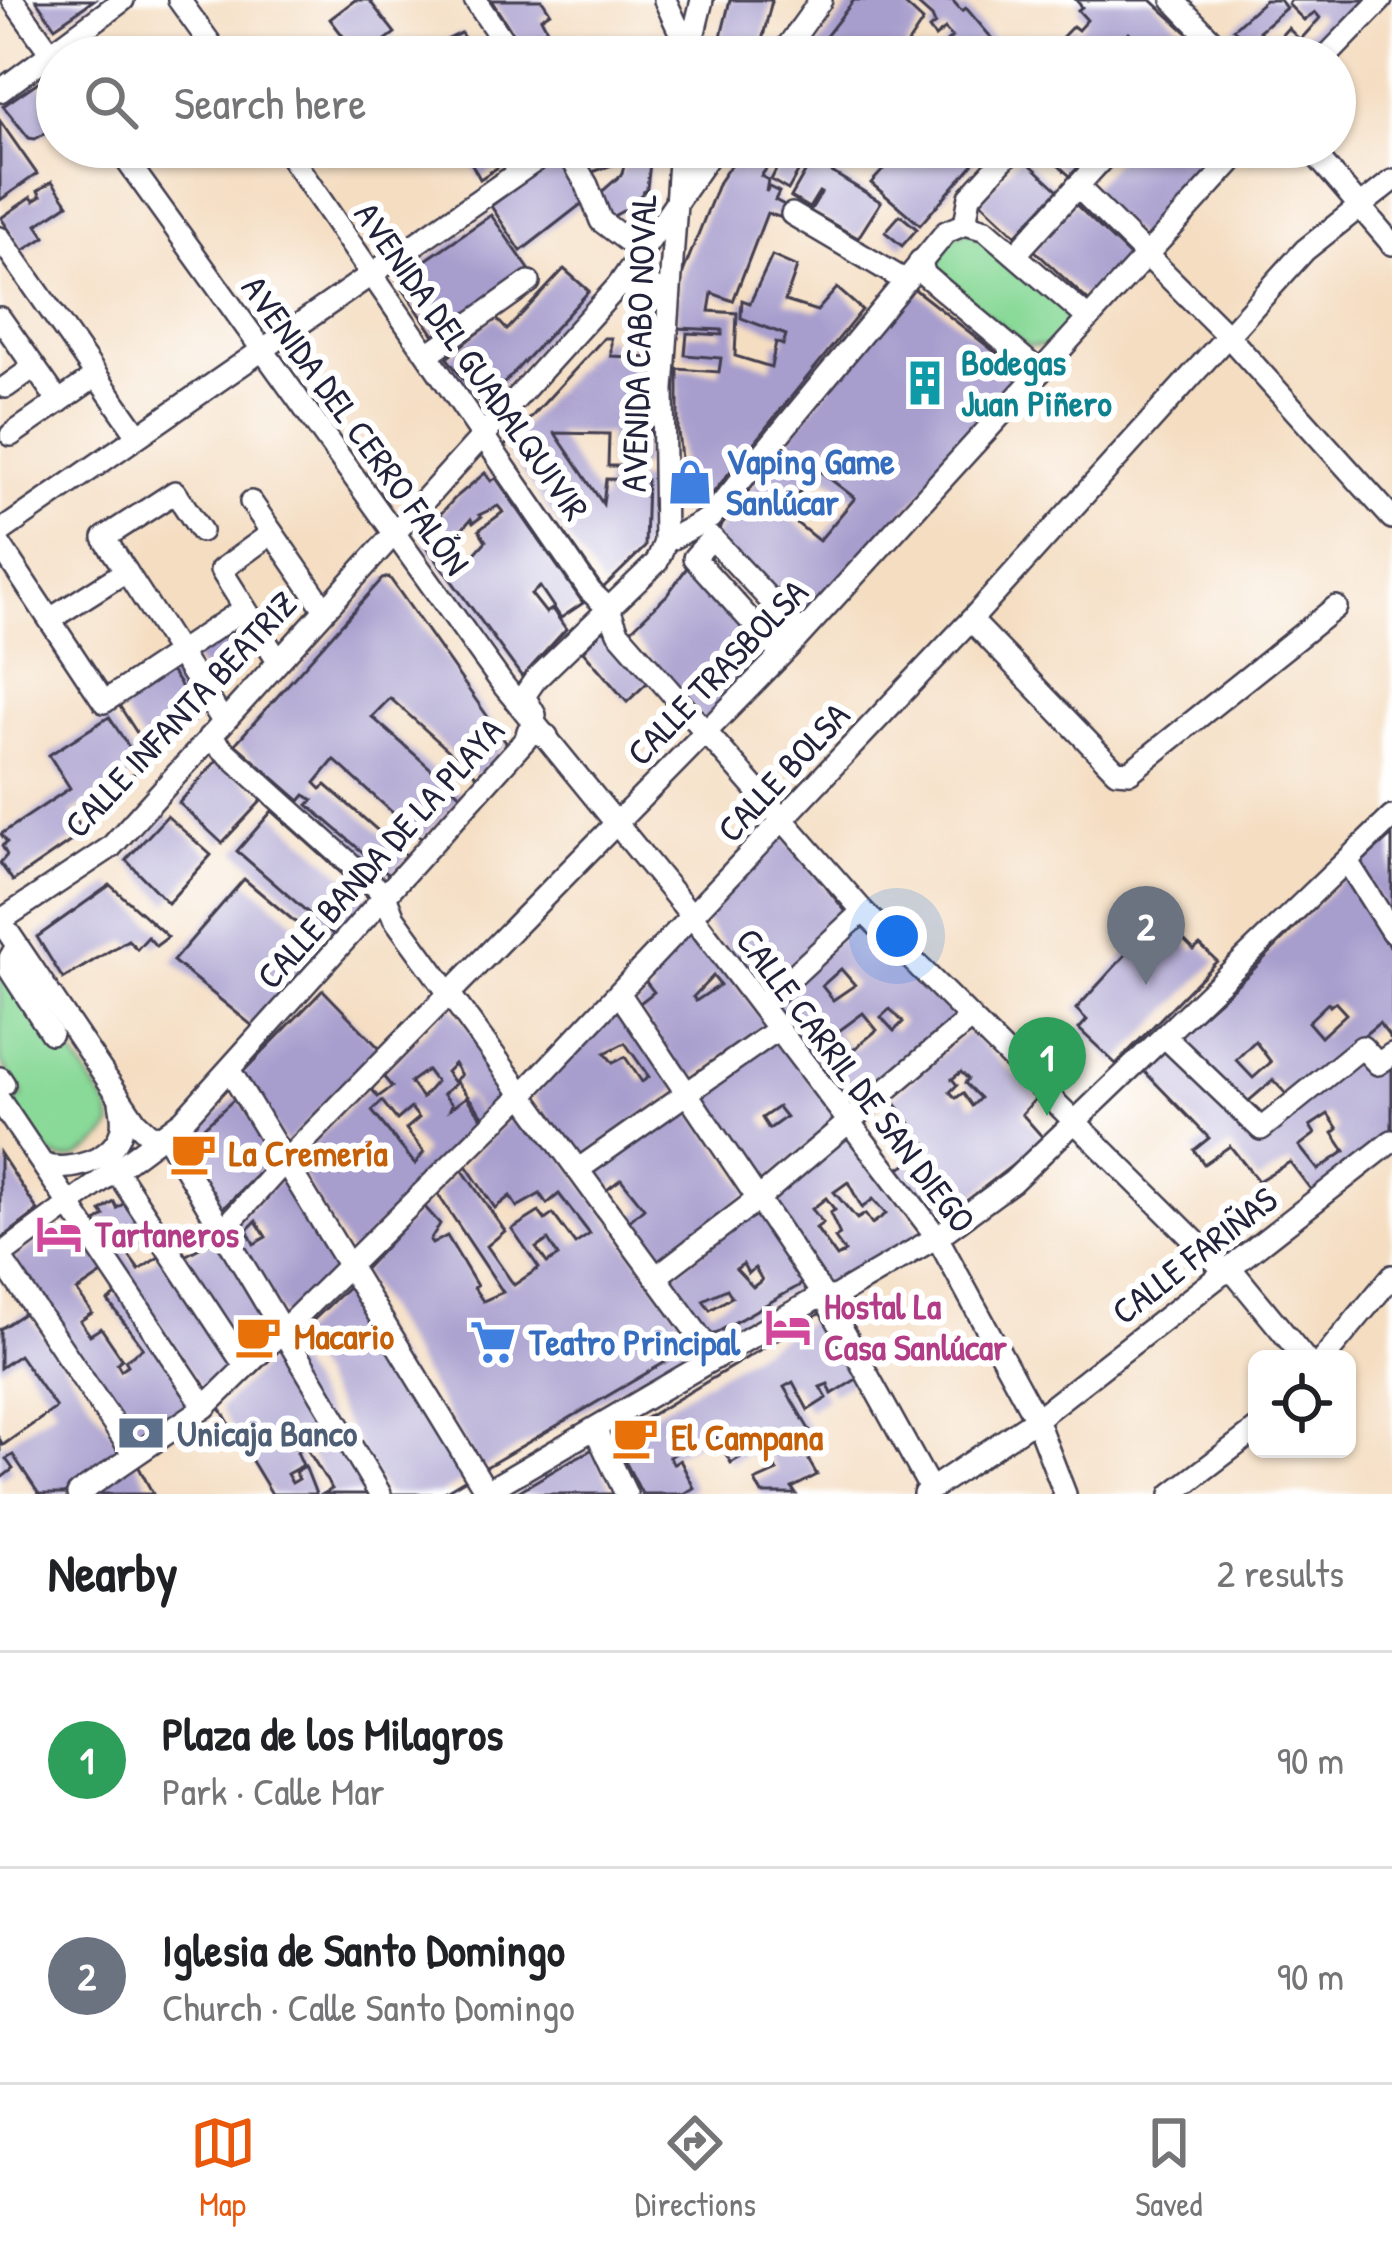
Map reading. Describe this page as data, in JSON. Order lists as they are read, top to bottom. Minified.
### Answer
{"streets":{"street":["AVENIDA CABO NOVAL","AVENIDA DEL GUADALQUIVIR","AVENIDA DEL CERRO FALÓN","CALLE TRASBOLSA","CALLE INFANTA BEATRIZ","CALLE BOLSA","CALLE BANDA DE LA PLAYA","CALLE CARRIL DE SAN DIEGO","CALLE FARIÑAS"]},"crossings":[["AVENIDA CABO NOVAL","CALLE INFANTA BEATRIZ"],["AVENIDA CABO NOVAL","CALLE BANDA DE LA PLAYA"],["AVENIDA DEL GUADALQUIVIR","CALLE TRASBOLSA"],["AVENIDA DEL GUADALQUIVIR","CALLE INFANTA BEATRIZ"],["AVENIDA DEL GUADALQUIVIR","CALLE BOLSA"],["AVENIDA DEL GUADALQUIVIR","CALLE BANDA DE LA PLAYA"],["AVENIDA DEL GUADALQUIVIR","CALLE FARIÑAS"],["AVENIDA DEL CERRO FALÓN","CALLE INFANTA BEATRIZ"],["AVENIDA DEL CERRO FALÓN","CALLE BANDA DE LA PLAYA"],["AVENIDA DEL CERRO FALÓN","CALLE CARRIL DE SAN DIEGO"],["CALLE TRASBOLSA","CALLE CARRIL DE SAN DIEGO"],["CALLE BOLSA","CALLE CARRIL DE SAN DIEGO"],["CALLE BANDA DE LA PLAYA","CALLE CARRIL DE SAN DIEGO"],["CALLE CARRIL DE SAN DIEGO","CALLE FARIÑAS"]],"places":{"building":["Bodegas Juan Piñero"],"shop":["Vaping Game Sanlúcar"],"cafe":["La Cremería","Macario","El Campana"],"hotel":["Tartaneros","Hostal La Casa Sanlúcar"],"supermarket":["Teatro Principal"],"bank":["Unicaja Banco"]},"page":{"search":"Search here","pins":["2","1"],"heading":["Nearby","2 results"],"list":[{"mark":"1","name":"Plaza de los Milagros","note":"Park · Calle Mar","value":"90 m"},{"mark":"2","name":"Iglesia de Santo Domingo","note":"Church · Calle Santo Domingo","value":"90 m"}],"nav":["Map","Directions","Saved"]}}
